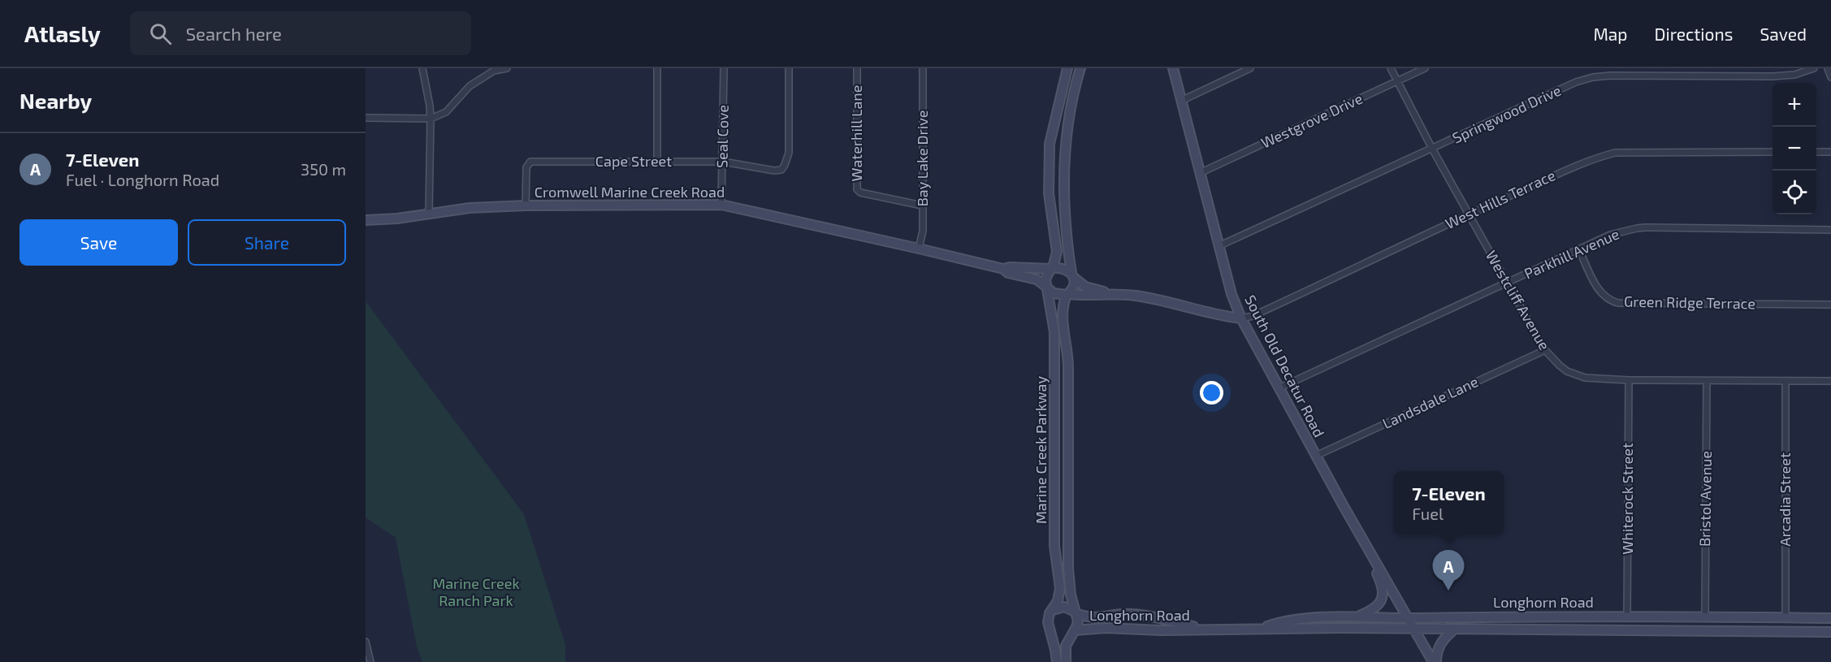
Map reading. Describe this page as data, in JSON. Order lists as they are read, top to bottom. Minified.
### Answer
{"streets":{"main road":["Cromwell Marine Creek Road","South Old Decatur Road","Marine Creek Parkway","Longhorn Road"],"street":["Springwood Drive","Westgrove Drive","Waterhill Lane","Seal Cove","Bay Lake Drive","Cape Street","West Hills Terrace","Parkhill Avenue","Westcliff Avenue","Green Ridge Terrace","Landsdale Lane","Whiterock Street","Bristol Avenue","Arcadia Street"]},"crossings":[["Springwood Drive","Westcliff Avenue"],["Springwood Drive","South Old Decatur Road"],["Westgrove Drive","Westcliff Avenue"],["Westgrove Drive","South Old Decatur Road"],["Waterhill Lane","Bay Lake Drive"],["Seal Cove","Cape Street"],["Seal Cove","Cromwell Marine Creek Road"],["Bay Lake Drive","Cromwell Marine Creek Road"],["Cape Street","Cromwell Marine Creek Road"],["Cromwell Marine Creek Road","Marine Creek Parkway"],["West Hills Terrace","Westcliff Avenue"],["West Hills Terrace","South Old Decatur Road"],["Parkhill Avenue","Westcliff Avenue"],["Parkhill Avenue","Green Ridge Terrace"],["Parkhill Avenue","South Old Decatur Road"],["Westcliff Avenue","Landsdale Lane"],["Westcliff Avenue","Whiterock Street"],["Westcliff Avenue","Bristol Avenue"],["Westcliff Avenue","Arcadia Street"],["South Old Decatur Road","Landsdale Lane"],["South Old Decatur Road","Longhorn Road"],["Marine Creek Parkway","Longhorn Road"],["Whiterock Street","Longhorn Road"],["Bristol Avenue","Longhorn Road"],["Arcadia Street","Longhorn Road"]],"parks":["Marine Creek Ranch Park"],"page":{"header":"Atlasly","search":"Search here","nav":["Map","Directions","Saved"],"heading":"Nearby","map_buttons":["+","−"],"list":[{"mark":"A","name":"7-Eleven","note":"Fuel · Longhorn Road","value":"350 m"}],"buttons":["Save","Share"],"popup":["7-Eleven","Fuel"],"pins":"A"}}
